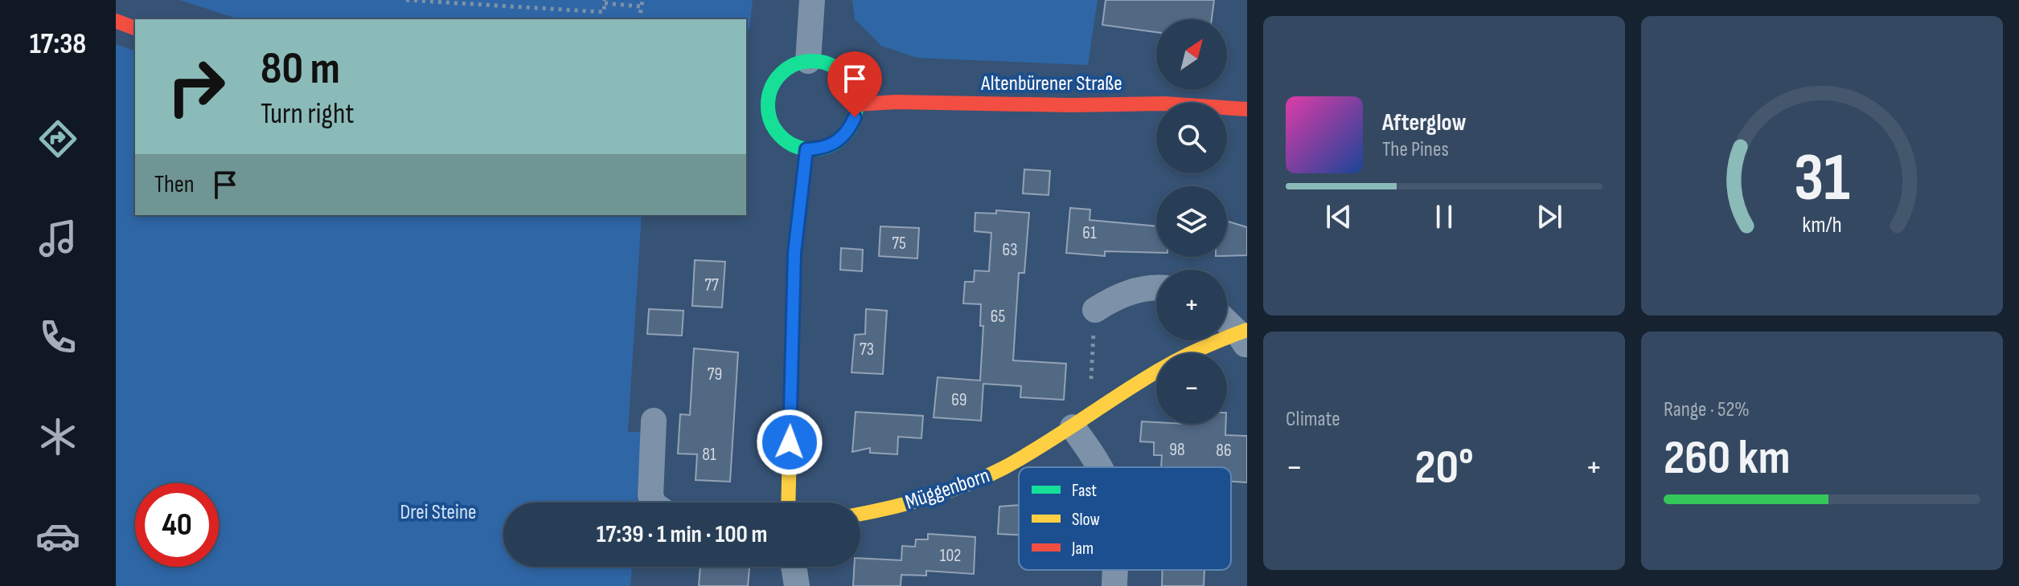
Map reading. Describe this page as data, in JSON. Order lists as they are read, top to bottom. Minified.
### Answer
{"streets":{"street":["Altenbürener Straße","Müggenborn"]},"parks":["Drei Steine"],"house_numbers":["61","75","63","77","65","73","79","69","98","86","81","102"],"legend":["Fast","Slow","Jam"],"north":"top right","page":{"tabs":"17:38","map_buttons":["+","−"],"turn":["80 m","Turn right"],"song":["Afterglow","The Pines"],"then":"Then","tile":["Climate",["Range · 52%","260 km"]],"heat":["−","20°","+"],"limit":"40","trip":"17:39 · 1 min · 100 m","gauge":["31","km/h"]}}
